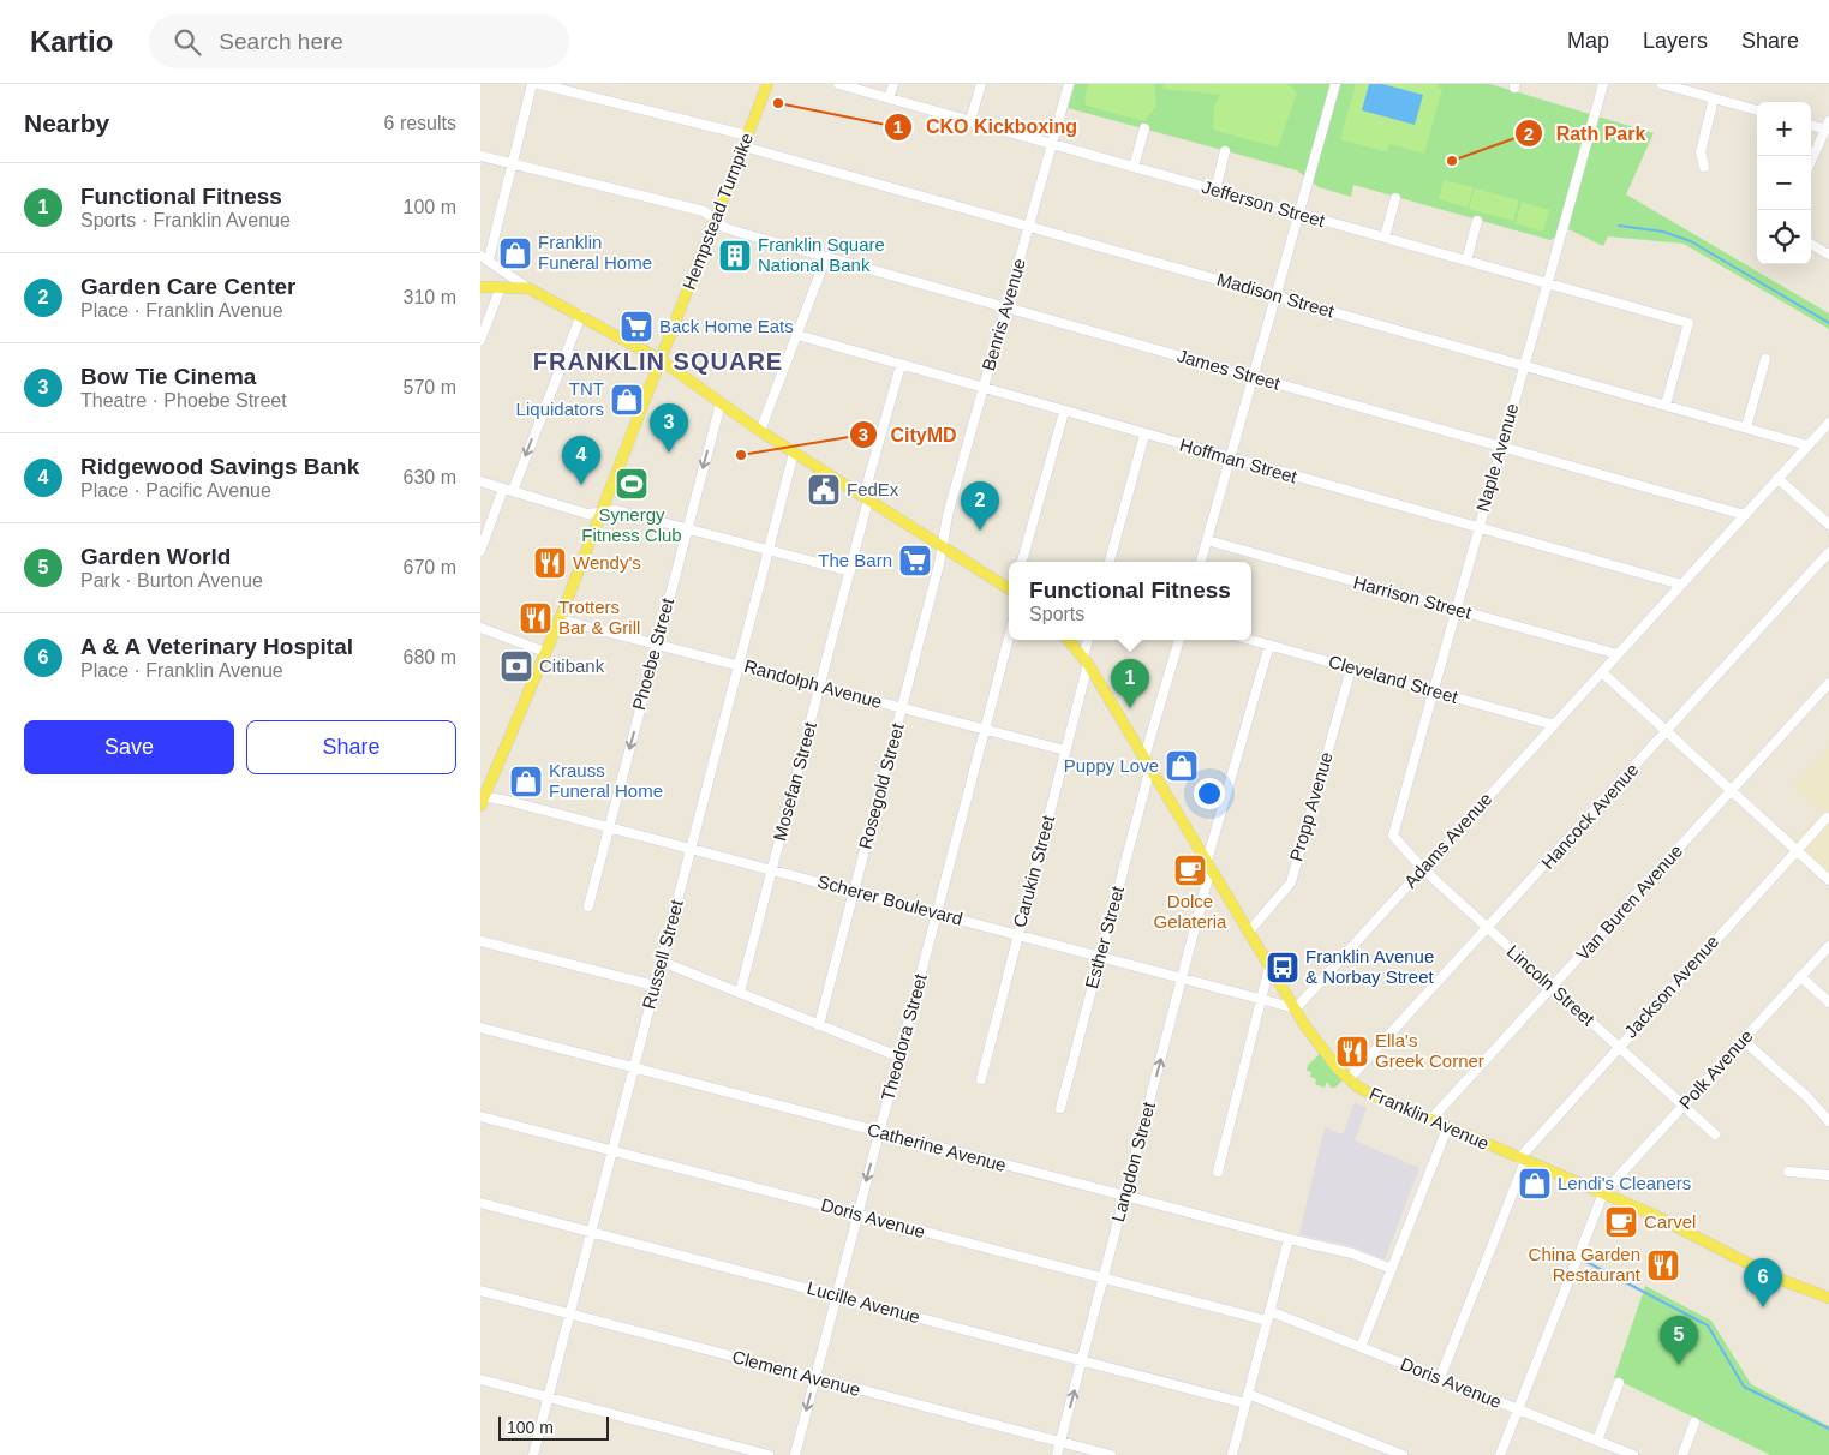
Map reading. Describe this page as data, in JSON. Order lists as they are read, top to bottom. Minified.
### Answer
{"streets":{"main road":["Hempstead Turnpike","Franklin Avenue"],"street":["Jefferson Street","Madison Street","Benris Avenue","James Street","Naple Avenue","Hoffman Street","Harrison Street","Phoebe Street","Cleveland Street","Randolph Avenue","Mosefan Street","Rosegold Street","Propp Avenue","Hancock Avenue","Adams Avenue","Carukin Street","Scherer Boulevard","Van Buren Avenue","Esther Street","Russell Street","Lincoln Street","Jackson Avenue","Theodora Street","Polk Avenue","Catherine Avenue","Langdon Street","Doris Avenue","Lucille Avenue","Clement Avenue"]},"crossings":[["Jefferson Street","Madison Street"],["Jefferson Street","Benris Avenue"],["Jefferson Street","Naple Avenue"],["Hempstead Turnpike","Madison Street"],["Hempstead Turnpike","James Street"],["Hempstead Turnpike","Randolph Avenue"],["Hempstead Turnpike","Scherer Boulevard"],["Madison Street","Benris Avenue"],["Madison Street","Naple Avenue"],["Benris Avenue","James Street"],["Benris Avenue","Hoffman Street"],["Benris Avenue","Rosegold Street"],["James Street","Naple Avenue"],["Naple Avenue","Hoffman Street"],["Naple Avenue","Harrison Street"],["Naple Avenue","Cleveland Street"],["Naple Avenue","Lincoln Street"],["Hoffman Street","Mosefan Street"],["Harrison Street","Adams Avenue"],["Phoebe Street","Randolph Avenue"],["Phoebe Street","Scherer Boulevard"],["Cleveland Street","Propp Avenue"],["Cleveland Street","Adams Avenue"],["Cleveland Street","Langdon Street"],["Randolph Avenue","Mosefan Street"],["Randolph Avenue","Rosegold Street"],["Randolph Avenue","Carukin Street"],["Randolph Avenue","Russell Street"],["Randolph Avenue","Theodora Street"],["Mosefan Street","Scherer Boulevard"],["Rosegold Street","Scherer Boulevard"],["Propp Avenue","Franklin Avenue"],["Hancock Avenue","Lincoln Street"],["Hancock Avenue","Franklin Avenue"],["Adams Avenue","Scherer Boulevard"],["Adams Avenue","Lincoln Street"],["Adams Avenue","Franklin Avenue"],["Carukin Street","Scherer Boulevard"],["Carukin Street","Franklin Avenue"],["Scherer Boulevard","Esther Street"],["Scherer Boulevard","Russell Street"],["Scherer Boulevard","Theodora Street"],["Scherer Boulevard","Franklin Avenue"],["Scherer Boulevard","Langdon Street"],["Van Buren Avenue","Lincoln Street"],["Van Buren Avenue","Franklin Avenue"],["Esther Street","Franklin Avenue"],["Russell Street","Catherine Avenue"],["Russell Street","Doris Avenue"],["Russell Street","Lucille Avenue"],["Russell Street","Clement Avenue"],["Lincoln Street","Jackson Avenue"],["Lincoln Street","Polk Avenue"],["Jackson Avenue","Franklin Avenue"],["Jackson Avenue","Doris Avenue"],["Theodora Street","Catherine Avenue"],["Theodora Street","Doris Avenue"],["Theodora Street","Lucille Avenue"],["Theodora Street","Clement Avenue"],["Polk Avenue","Franklin Avenue"],["Franklin Avenue","Langdon Street"],["Catherine Avenue","Langdon Street"],["Langdon Street","Doris Avenue"],["Langdon Street","Lucille Avenue"],["Langdon Street","Clement Avenue"]],"one_way":["Phoebe Street","Langdon Street"],"districts":["FRANKLIN SQUARE"],"places":{"other":["CKO Kickboxing","Rath Park","CityMD"],"shop":["Franklin Funeral Home","TNT Liquidators","Puppy Love","Krauss Funeral Home","Lendi's Cleaners"],"building":["Franklin Square National Bank"],"supermarket":["Back Home Eats","The Barn"],"sports":["Synergy Fitness Club"],"public building":["FedEx"],"restaurant":["Wendy's","Trotters Bar & Grill","Ella's Greek Corner","China Garden Restaurant"],"bank":["Citibank"],"cafe":["Dolce Gelateria","Carvel"],"bus stop":["Franklin Avenue & Norbay Street"]},"scale_bar":"100 m","page":{"header":"Kartio","search":"Search here","nav":["Map","Layers","Share"],"heading":["Nearby","6 results"],"map_buttons":["+","−"],"list":[{"mark":"1","name":"Functional Fitness","note":"Sports · Franklin Avenue","value":"100 m"},{"mark":"2","name":"Garden Care Center","note":"Place · Franklin Avenue","value":"310 m"},{"mark":"3","name":"Bow Tie Cinema","note":"Theatre · Phoebe Street","value":"570 m"},{"mark":"4","name":"Ridgewood Savings Bank","note":"Place · Pacific Avenue","value":"630 m"},{"mark":"5","name":"Garden World","note":"Park · Burton Avenue","value":"670 m"},{"mark":"6","name":"A & A Veterinary Hospital","note":"Place · Franklin Avenue","value":"680 m"}],"pins":["3","4","2","1","6","5"],"popup":["Functional Fitness","Sports"],"buttons":["Save","Share"],"scale":"100 m"}}
